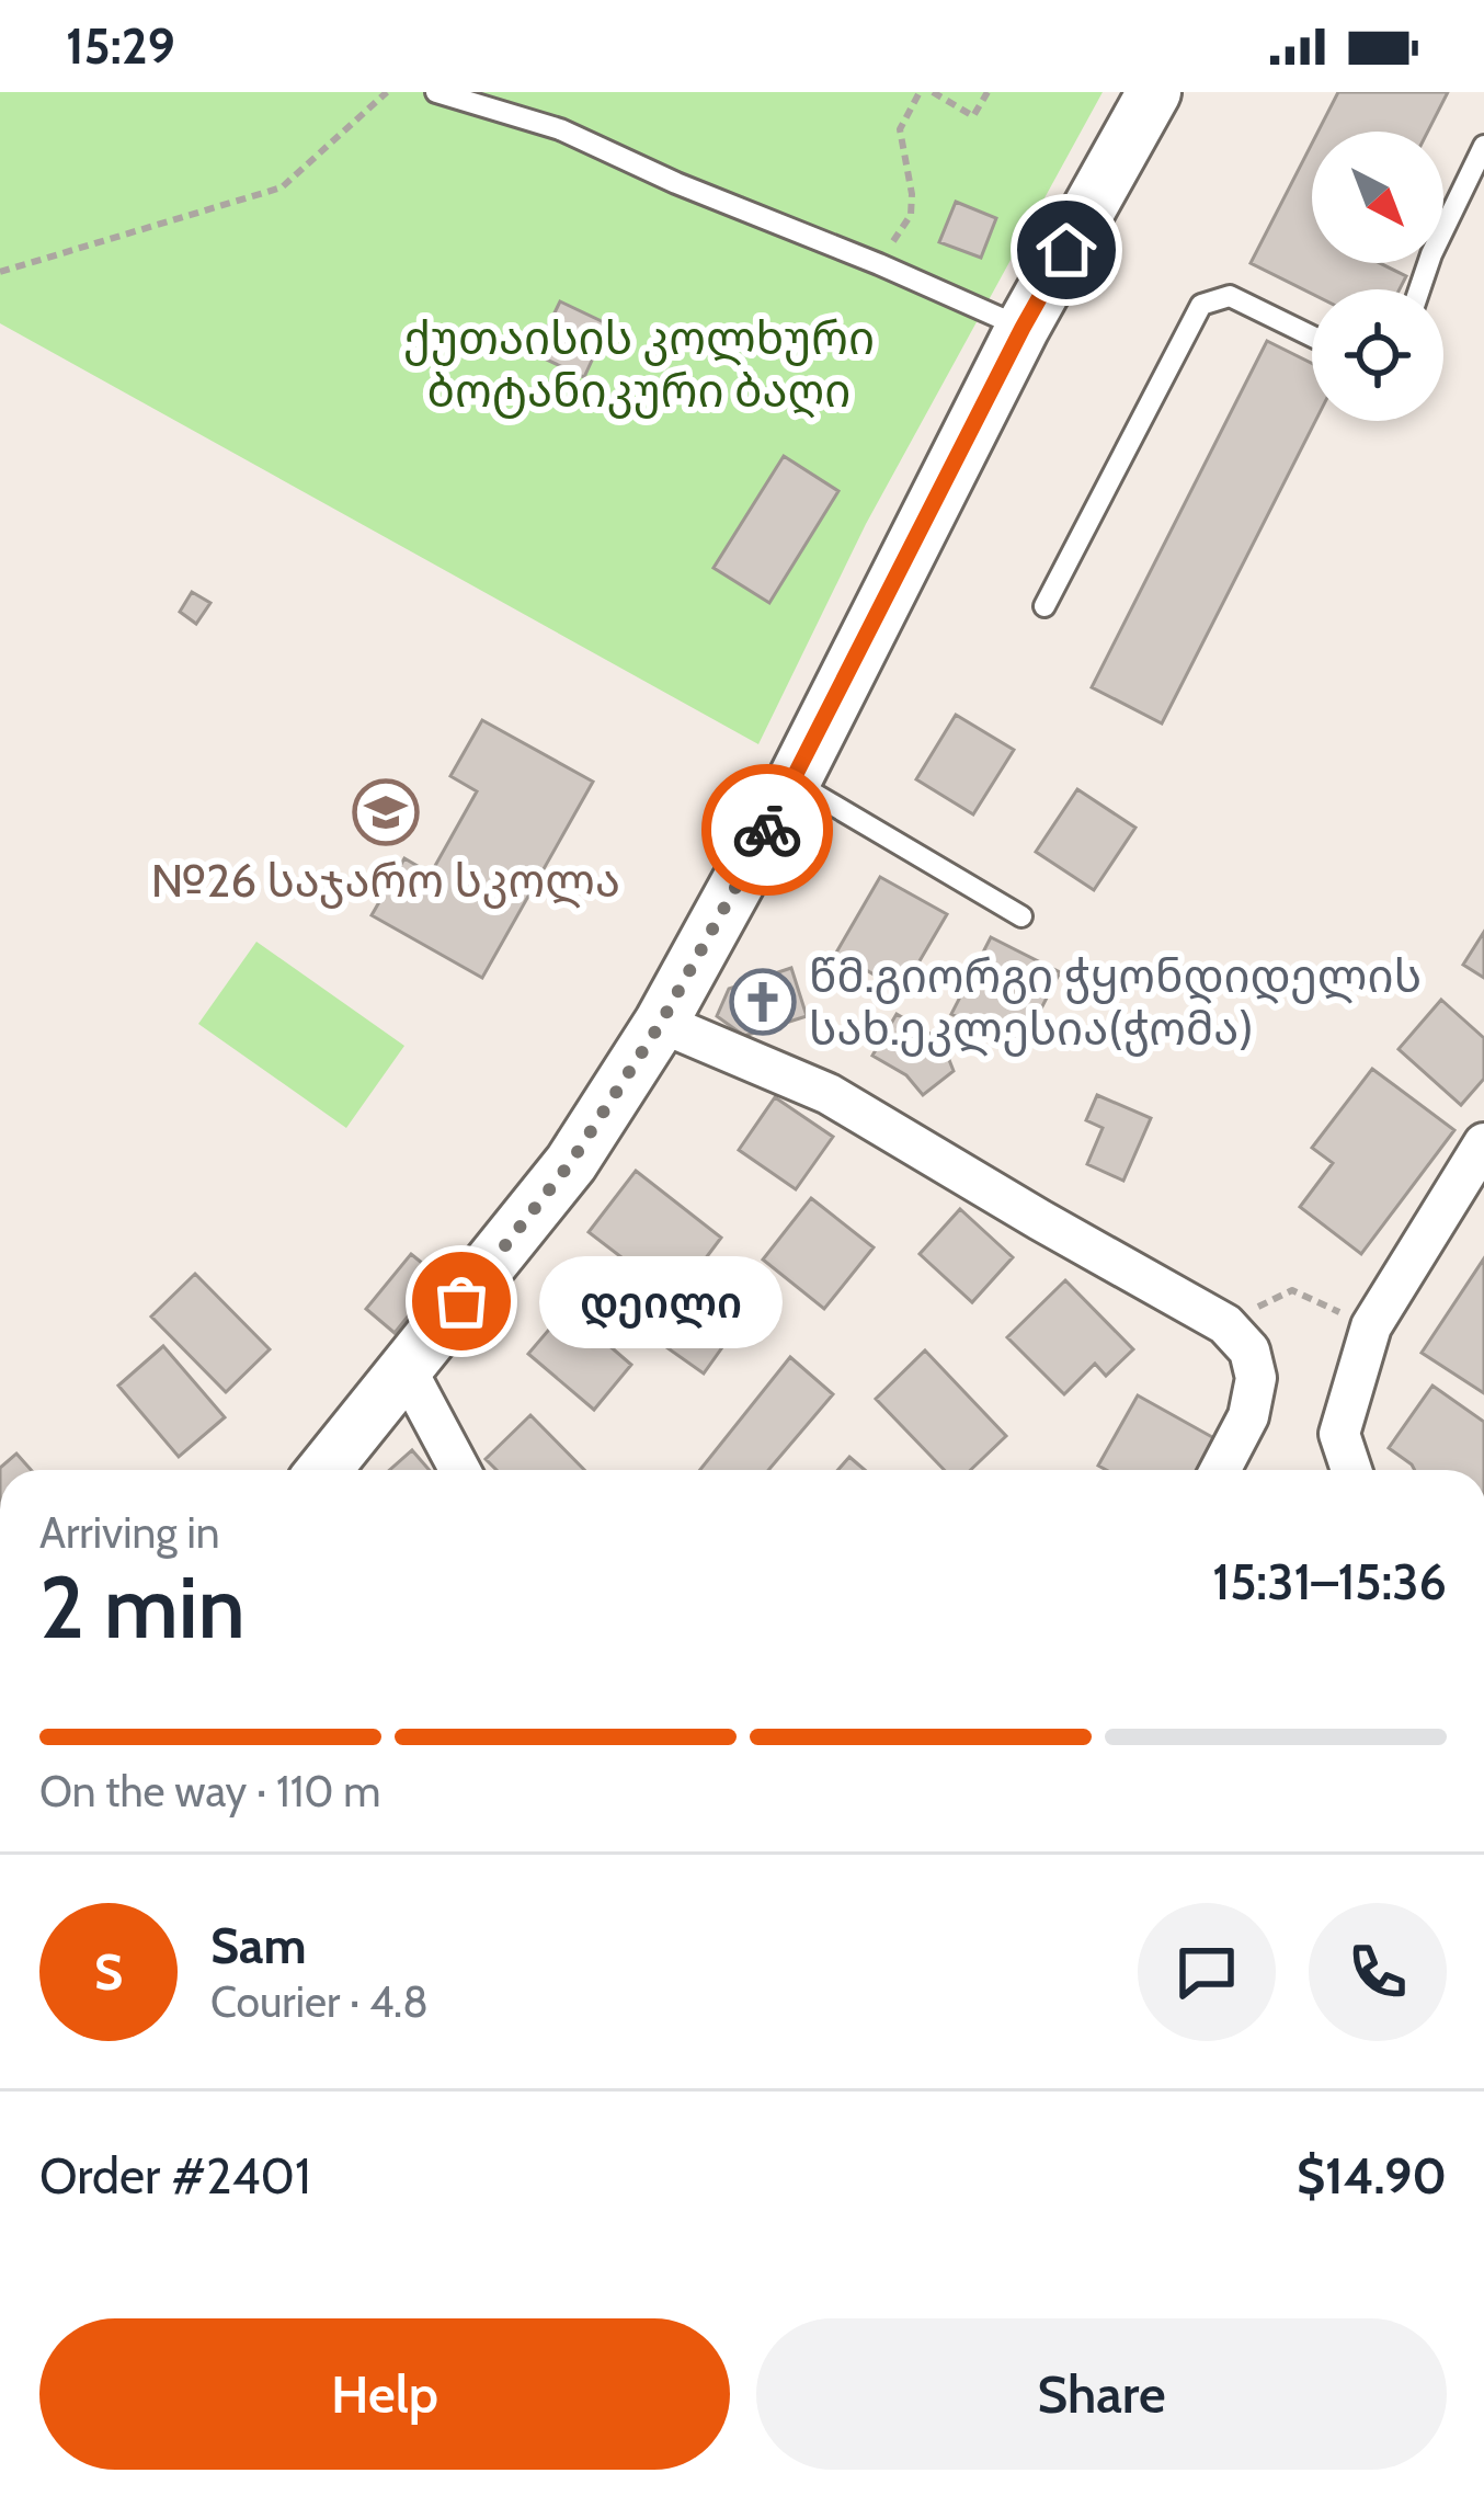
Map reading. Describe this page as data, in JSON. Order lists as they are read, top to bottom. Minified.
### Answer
{"parks":["ქუთაისის კოლხური ბოტანიკური ბაღი"],"places":{"school or university":["№26 საჯარო სკოლა"],"church":["წმ.გიორგი ჭყონდიდელის სახ.ეკლესია(ჭომა)"],"other":["დეილი"]},"north":"bottom right","page":{"status":"15:29","bubble":"დეილი","heading":["2 min","Arriving in","15:31–15:36"],"panel":["Sam","Courier · 4.8","Order #2401","$14.90"],"bar":"On the way · 110 m","round":"S","buttons":["Help","Share"]}}
